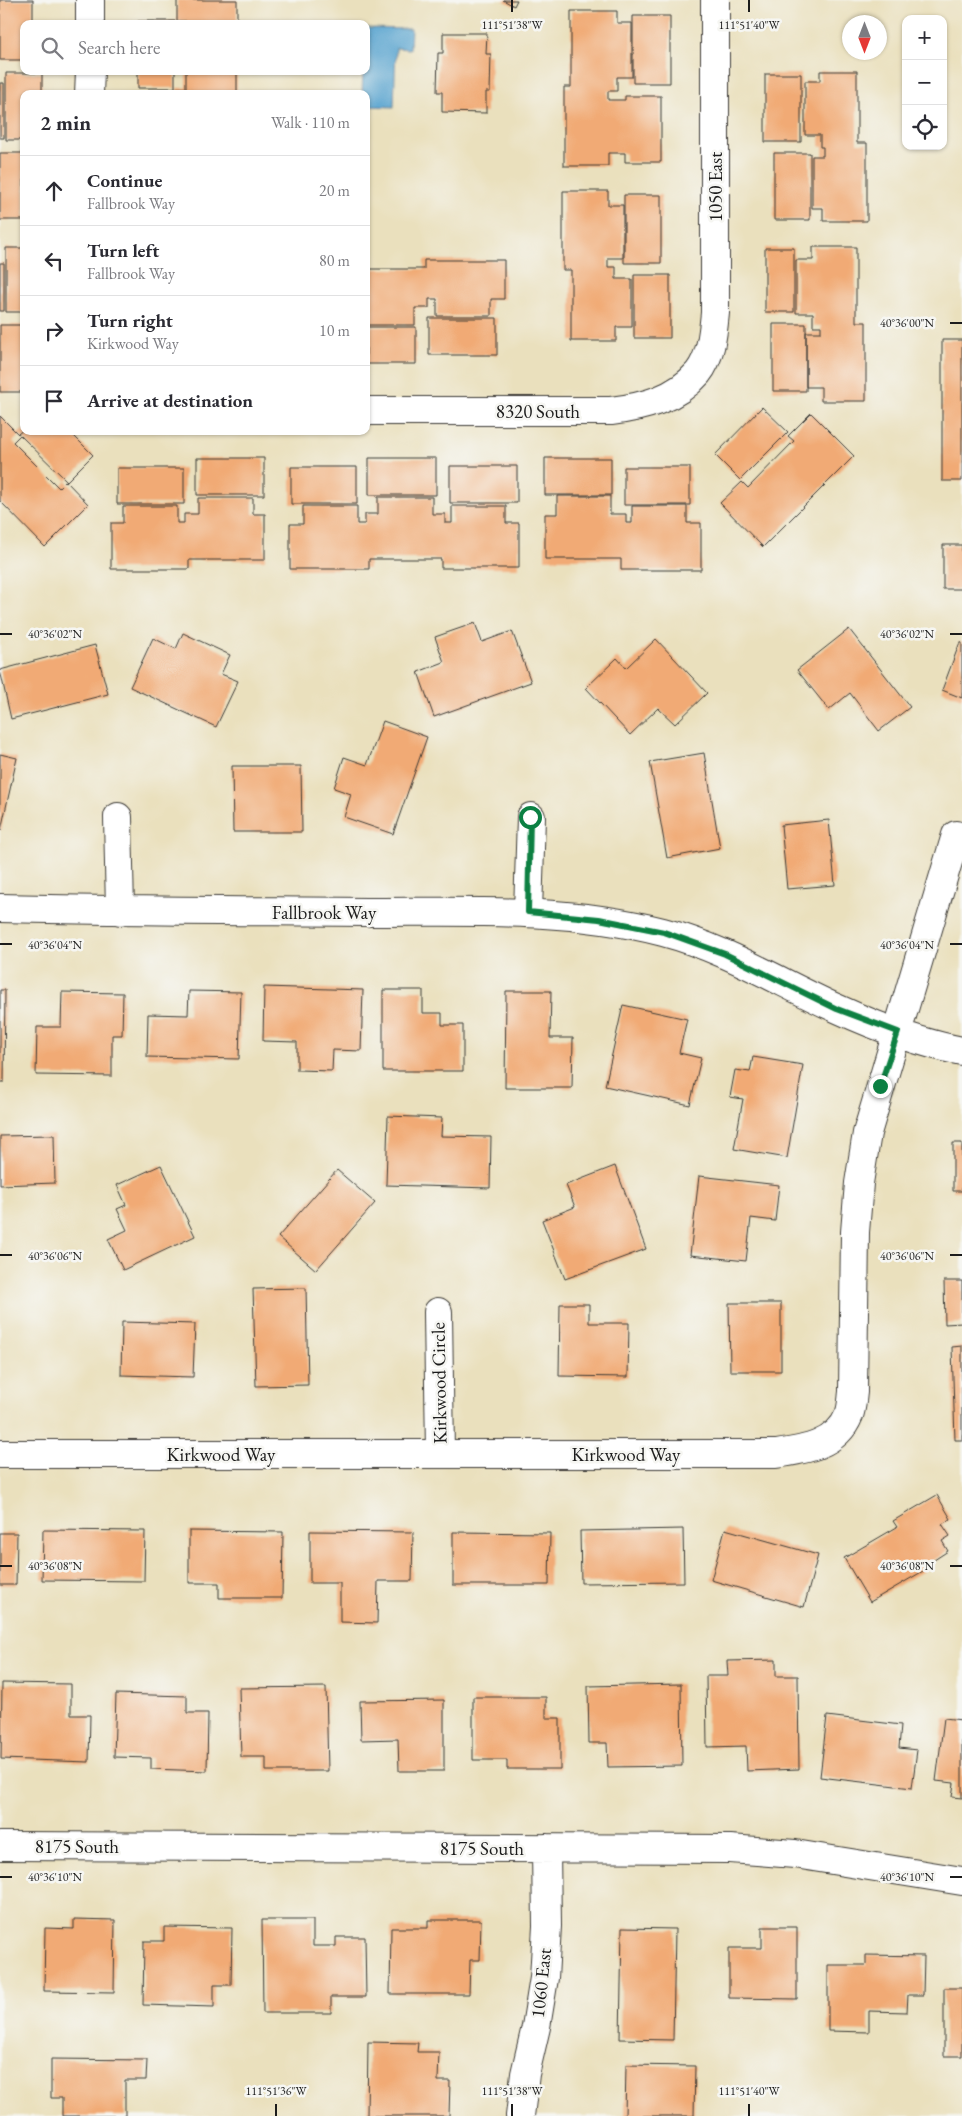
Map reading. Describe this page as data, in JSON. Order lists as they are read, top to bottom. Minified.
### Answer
{"streets":{"street":["1050 East","8320 South","Fallbrook Way","Kirkwood Circle","Kirkwood Way","8175 South","1060 East"]},"crossings":[["1050 East","8320 South"],["Fallbrook Way","Kirkwood Way"],["Kirkwood Circle","Kirkwood Way"],["8175 South","1060 East"]],"north":"bottom","page":{"map_buttons":["+","−"],"search":"Search here","heading":["2 min","Walk · 110 m"],"list":[["Continue","Fallbrook Way","20 m"],["Turn left","Fallbrook Way","80 m"],["Turn right","Kirkwood Way","10 m"],"Arrive at destination"]},"coordinates":["111°51'38\"W","111°51'40\"W","40°36'00\"N","40°36'02\"N","40°36'04\"N","40°36'06\"N","40°36'08\"N","40°36'10\"N","111°51'36\"W"]}
